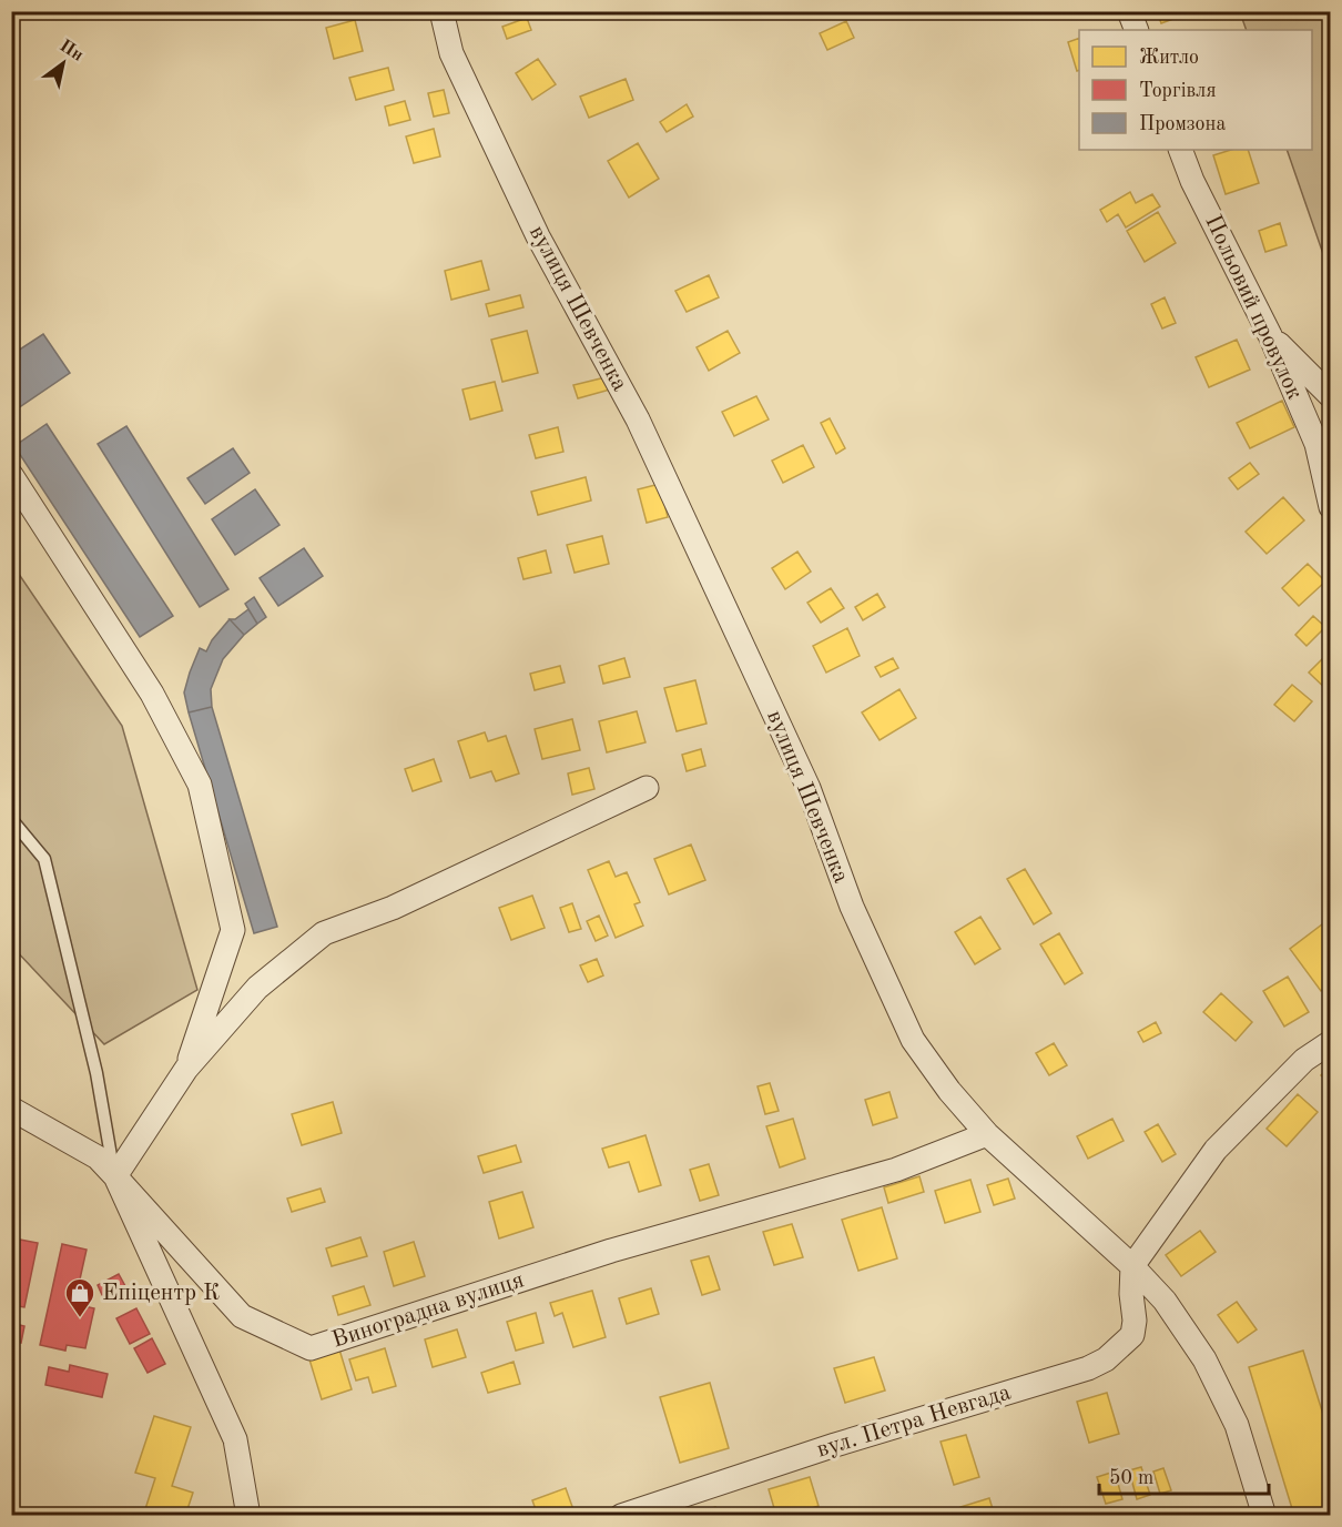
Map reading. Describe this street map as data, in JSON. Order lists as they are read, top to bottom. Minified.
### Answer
{"streets":{"street":["Польовий провулок","вулиця Шевченка","Виноградна вулиця","вул. Петра Невгада"]},"crossings":[["вулиця Шевченка","Виноградна вулиця"],["вулиця Шевченка","вул. Петра Невгада"]],"places":{"shop":["Епіцентр К"]},"legend":["Житло","Торгівля","Промзона"],"scale_bar":"50 m","north":"top right"}
